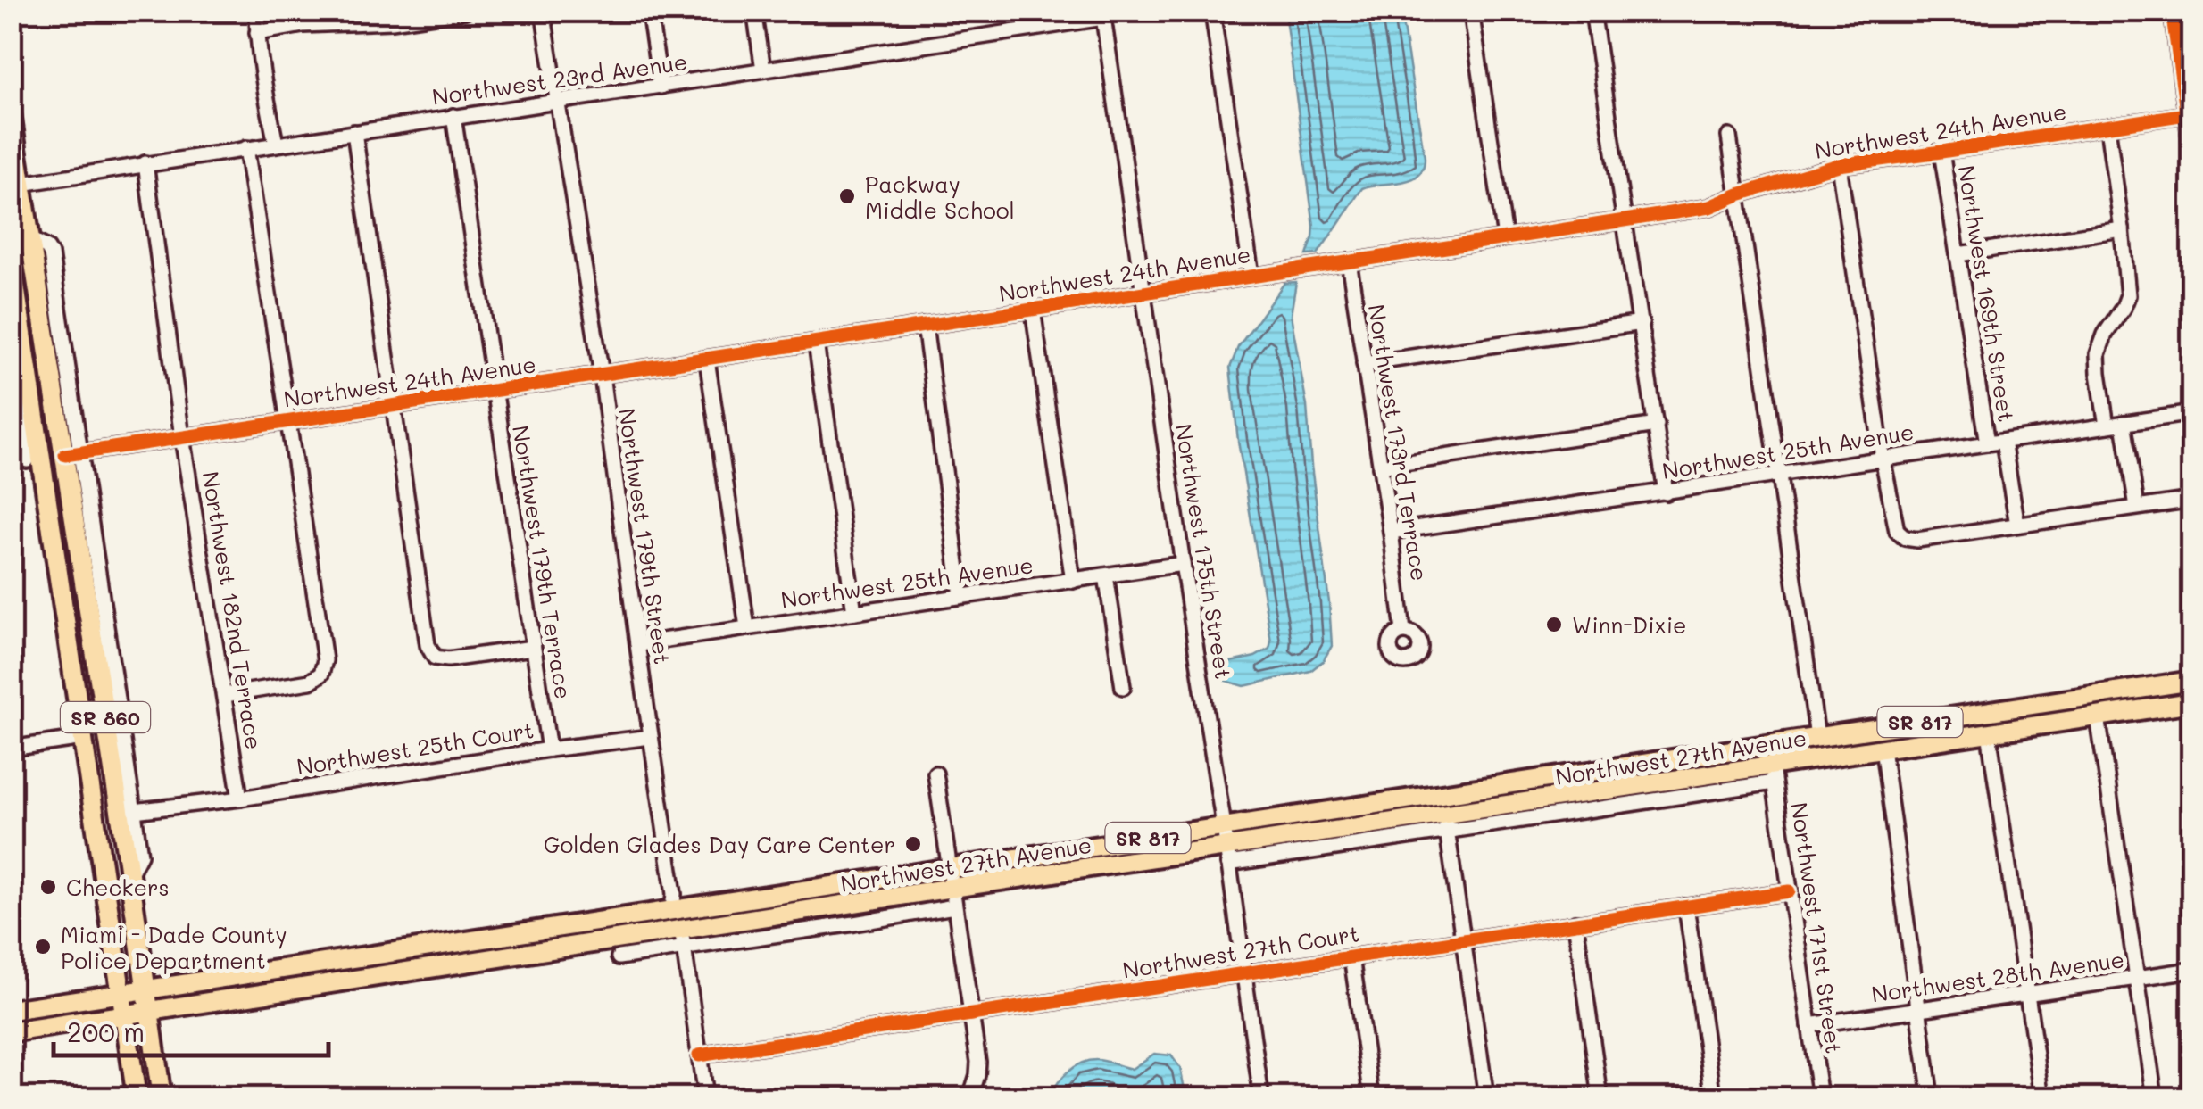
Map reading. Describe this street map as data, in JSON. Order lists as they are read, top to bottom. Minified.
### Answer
{"streets":{"main road":["SR 860","SR 817","Northwest 27th Avenue"],"street":["Northwest 23rd Avenue","Northwest 24th Avenue","Northwest 169th Street","Northwest 173rd Terrace","Northwest 25th Avenue","Northwest 179th Street","Northwest 175th Street","Northwest 179th Terrace","Northwest 182nd Terrace","Northwest 25th Court","Northwest 171st Street","Northwest 27th Court","Northwest 28th Avenue"]},"crossings":[["Northwest 23rd Avenue","Northwest 179th Street"],["Northwest 23rd Avenue","Northwest 175th Street"],["Northwest 23rd Avenue","Northwest 179th Terrace"],["Northwest 23rd Avenue","Northwest 182nd Terrace"],["Northwest 23rd Avenue","SR 860"],["Northwest 24th Avenue","Northwest 169th Street"],["Northwest 24th Avenue","Northwest 173rd Terrace"],["Northwest 24th Avenue","Northwest 179th Street"],["Northwest 24th Avenue","Northwest 175th Street"],["Northwest 24th Avenue","Northwest 179th Terrace"],["Northwest 24th Avenue","Northwest 182nd Terrace"],["Northwest 24th Avenue","SR 860"],["Northwest 169th Street","Northwest 25th Avenue"],["Northwest 173rd Terrace","Northwest 25th Avenue"],["Northwest 25th Avenue","Northwest 179th Street"],["Northwest 25th Avenue","Northwest 175th Street"],["Northwest 179th Street","Northwest 25th Court"],["Northwest 179th Street","Northwest 27th Avenue"],["Northwest 175th Street","Northwest 27th Avenue"],["Northwest 175th Street","Northwest 27th Court"],["Northwest 179th Terrace","Northwest 25th Court"],["Northwest 182nd Terrace","Northwest 25th Court"],["SR 860","Northwest 27th Avenue"],["Northwest 27th Avenue","Northwest 171st Street"],["Northwest 171st Street","Northwest 27th Court"],["Northwest 171st Street","Northwest 28th Avenue"]],"places":["Packway Middle School","Winn-Dixie","Golden Glades Day Care Center","Checkers","Miami - Dade County Police Department"],"scale_bar":"200 m"}
